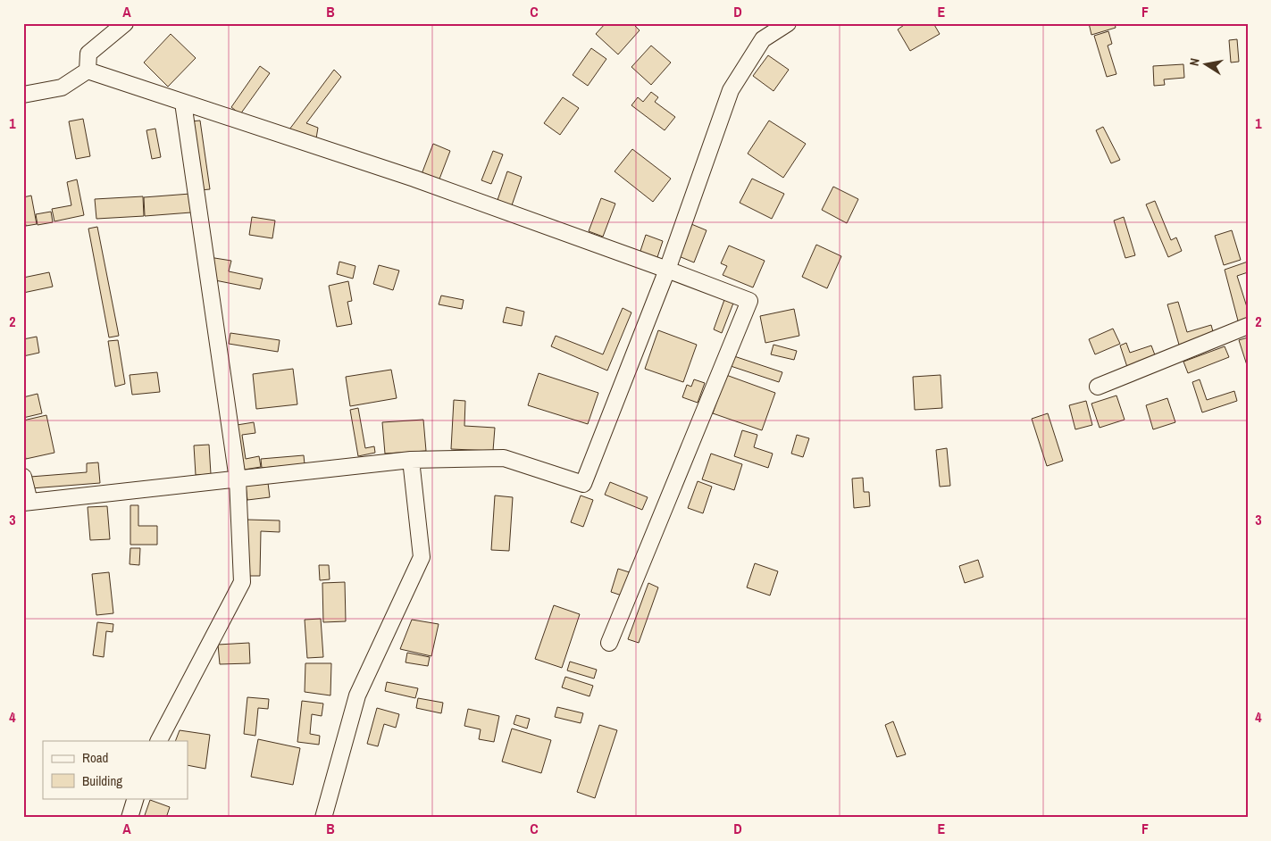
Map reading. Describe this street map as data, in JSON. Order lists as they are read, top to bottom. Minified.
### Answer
{"legend":["Road","Building"],"north":"left","grid":{"columns":["A","B","C","D","E","F"],"rows":["1","2","3","4"]}}
